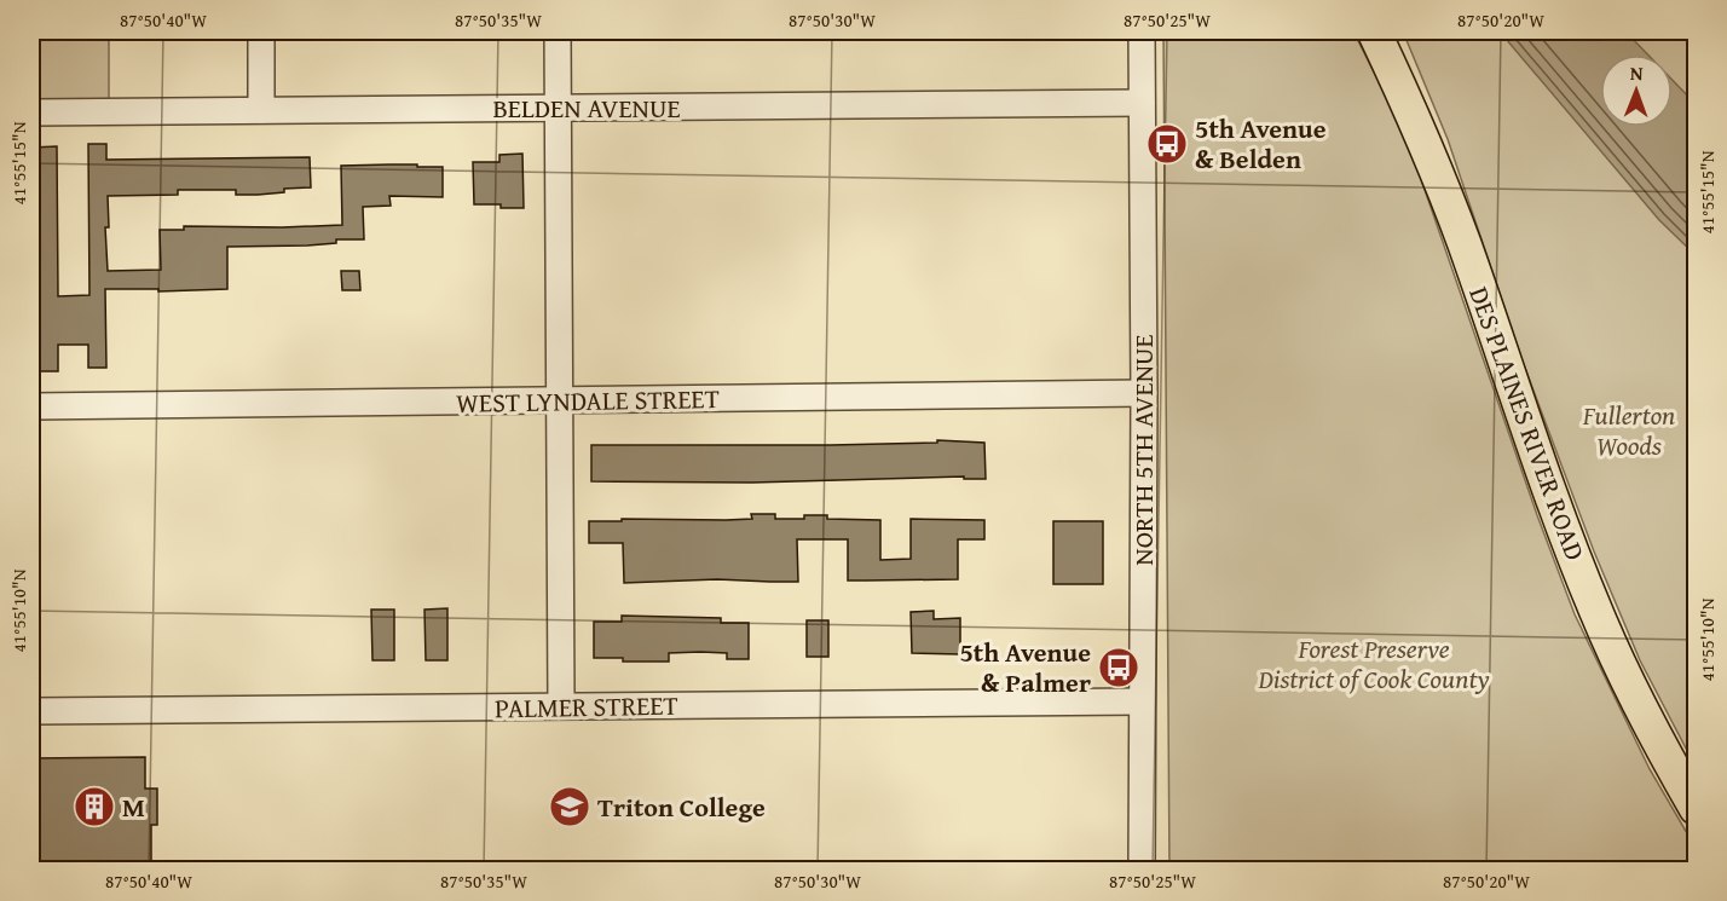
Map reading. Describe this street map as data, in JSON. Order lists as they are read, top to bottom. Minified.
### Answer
{"streets":{"main road":["DES PLAINES RIVER ROAD"],"street":["BELDEN AVENUE","WEST LYNDALE STREET","NORTH 5TH AVENUE","PALMER STREET"]},"crossings":[["BELDEN AVENUE","NORTH 5TH AVENUE"],["WEST LYNDALE STREET","NORTH 5TH AVENUE"],["NORTH 5TH AVENUE","PALMER STREET"]],"parks":["Fullerton Woods","Forest Preserve District of Cook County"],"places":{"bus stop":["5th Avenue & Belden","5th Avenue & Palmer"],"building":["M"],"school or university":["Triton College"]},"north":"top","coordinates":["87°50'40\"W","87°50'35\"W","87°50'30\"W","87°50'25\"W","87°50'20\"W","41°55'15\"N","41°55'10\"N"]}
